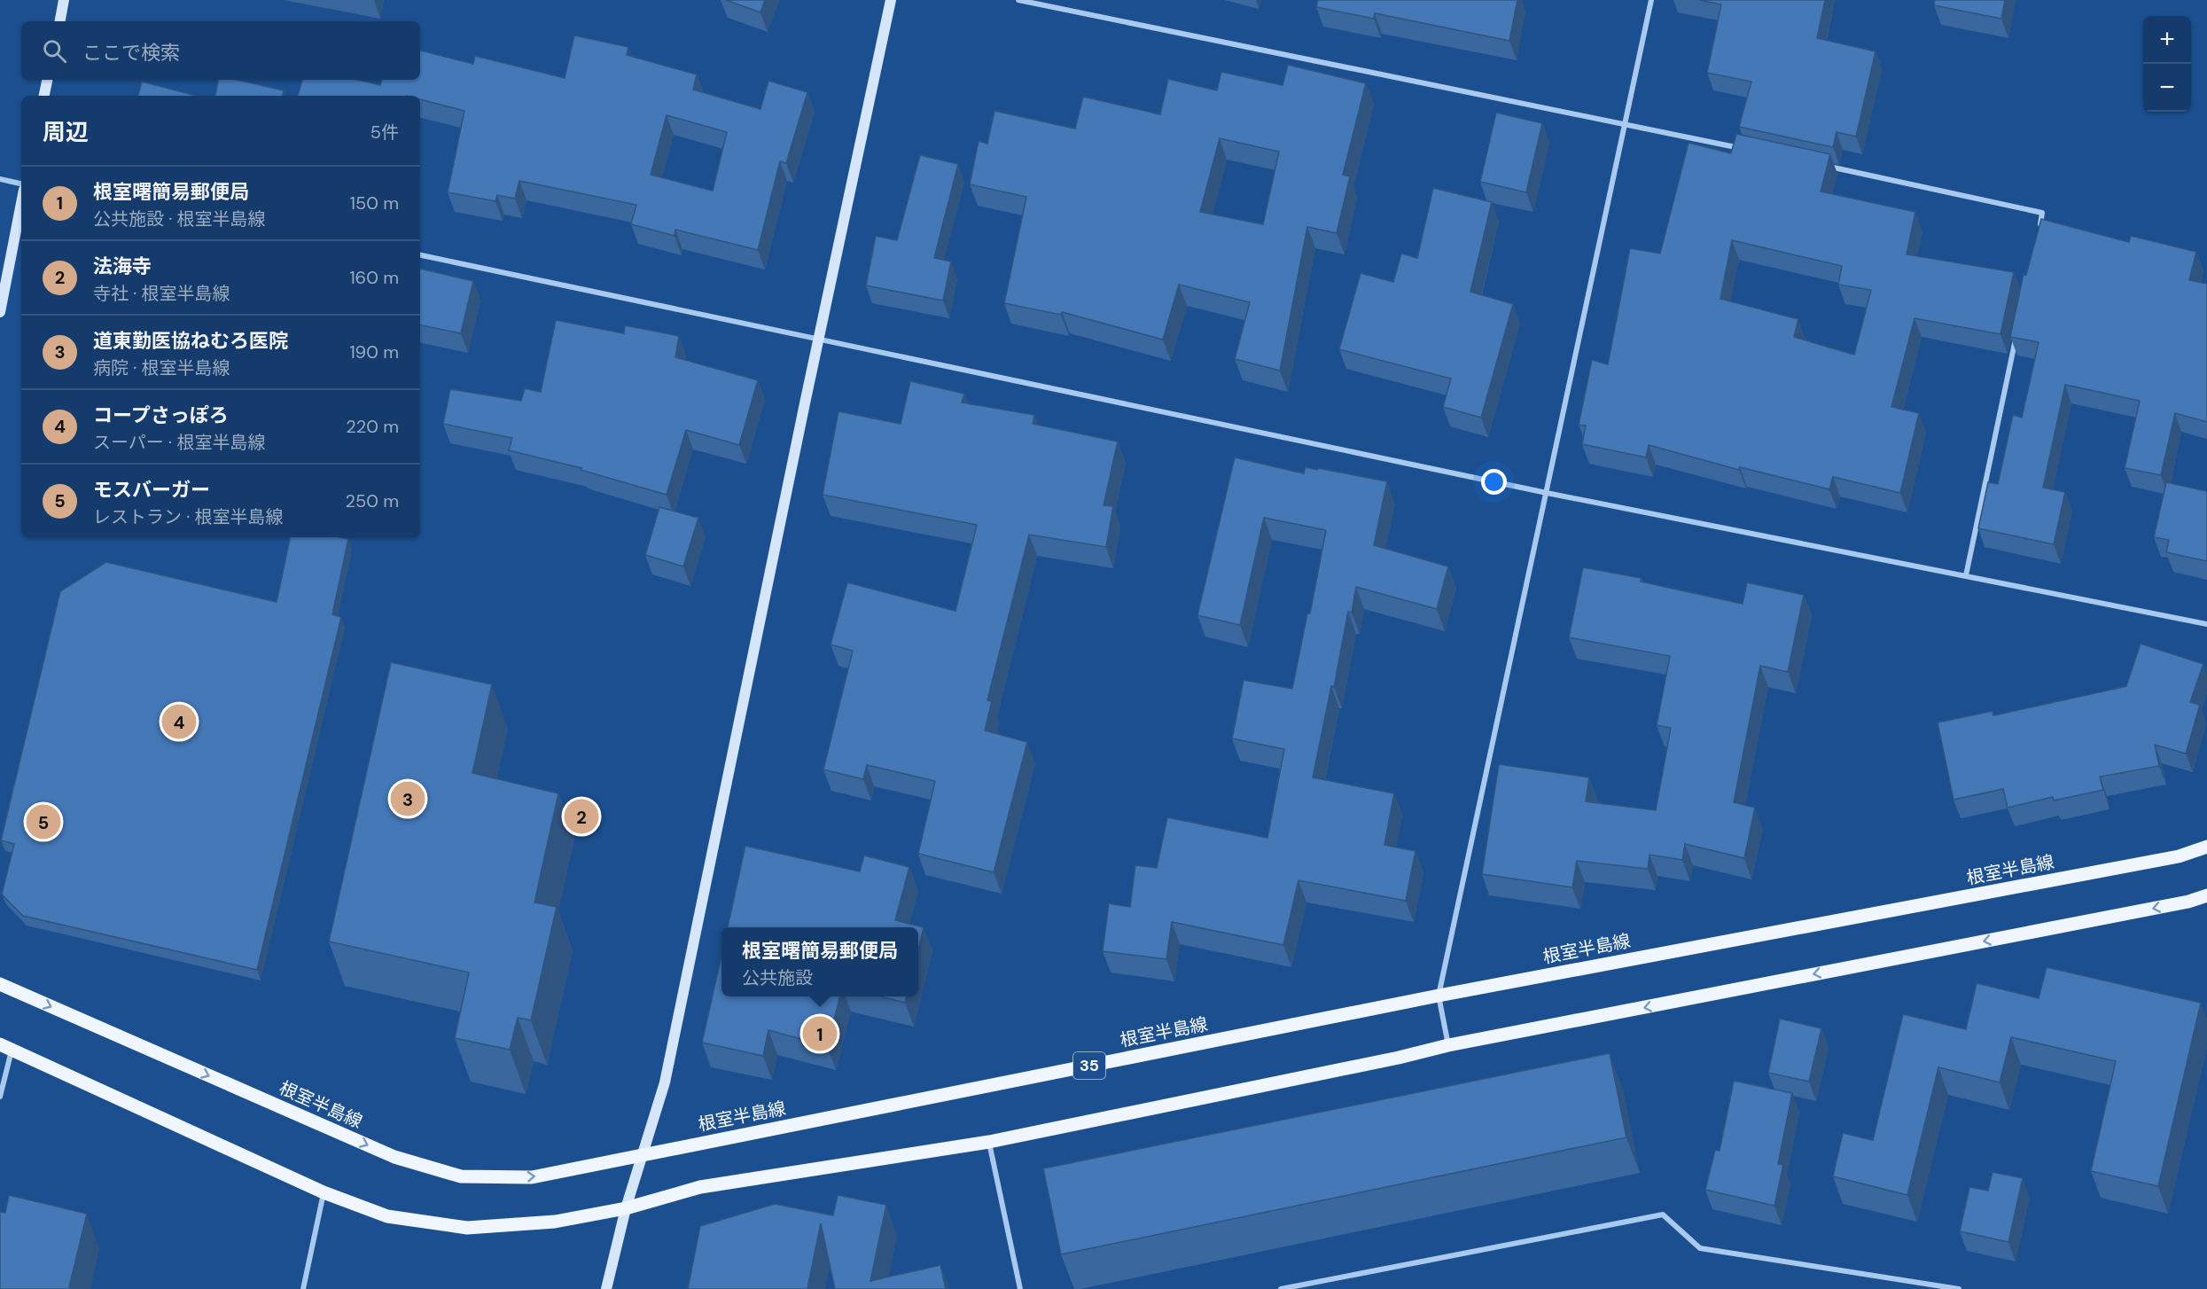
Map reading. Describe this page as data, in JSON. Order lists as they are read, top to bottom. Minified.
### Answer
{"streets":{"main road":["根室半島線","35"]},"page":{"map_buttons":["+","−"],"search":"ここで検索","heading":["周辺","5件"],"list":[{"mark":"1","name":"根室曙簡易郵便局","note":"公共施設 · 根室半島線","value":"150 m"},{"mark":"2","name":"法海寺","note":"寺社 · 根室半島線","value":"160 m"},{"mark":"3","name":"道東勤医協ねむろ医院","note":"病院 · 根室半島線","value":"190 m"},{"mark":"4","name":"コープさっぽろ","note":"スーパー · 根室半島線","value":"220 m"},{"mark":"5","name":"モスバーガー","note":"レストラン · 根室半島線","value":"250 m"}],"pins":["4","3","2","5","1"],"popup":["根室曙簡易郵便局","公共施設"]}}
